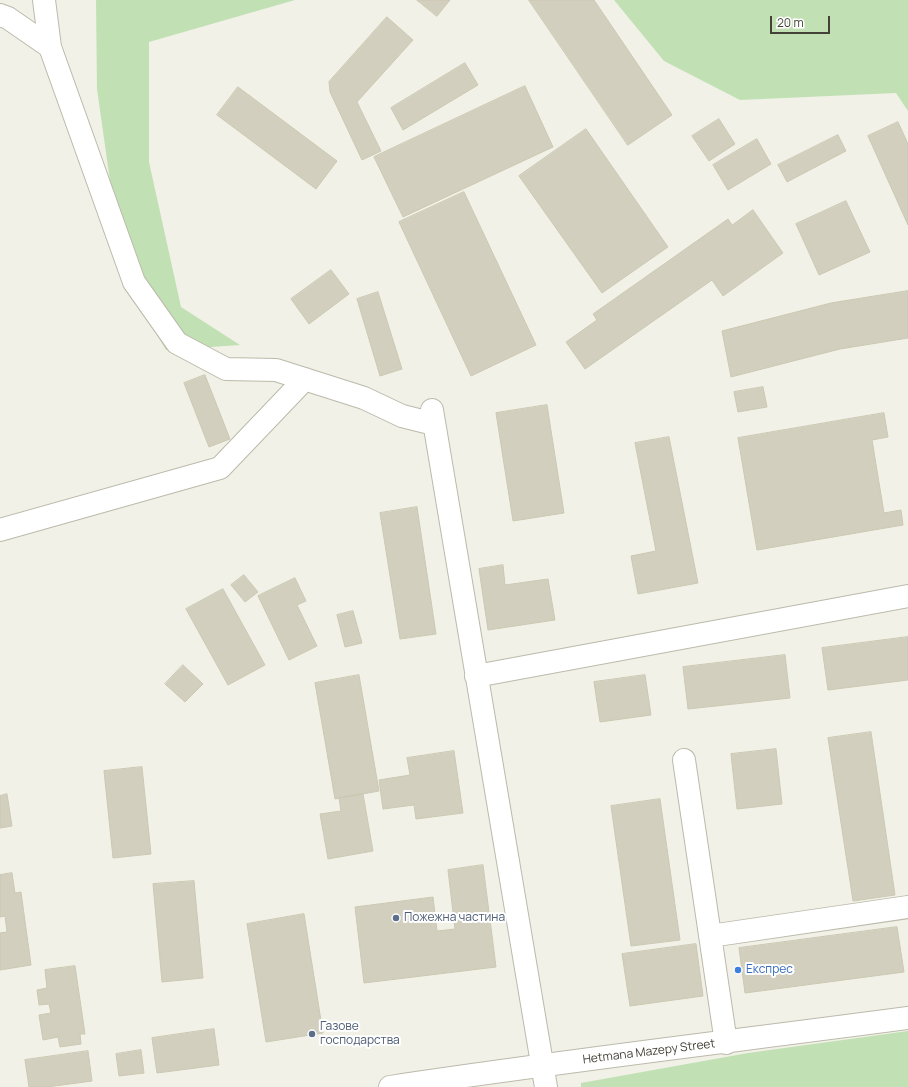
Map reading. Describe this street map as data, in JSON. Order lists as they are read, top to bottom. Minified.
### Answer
{"streets":{"street":["Hetmana Mazepy Street"]},"places":["Пожежна частина","Експрес","Газове господарства"],"scale_bar":"20 m"}
